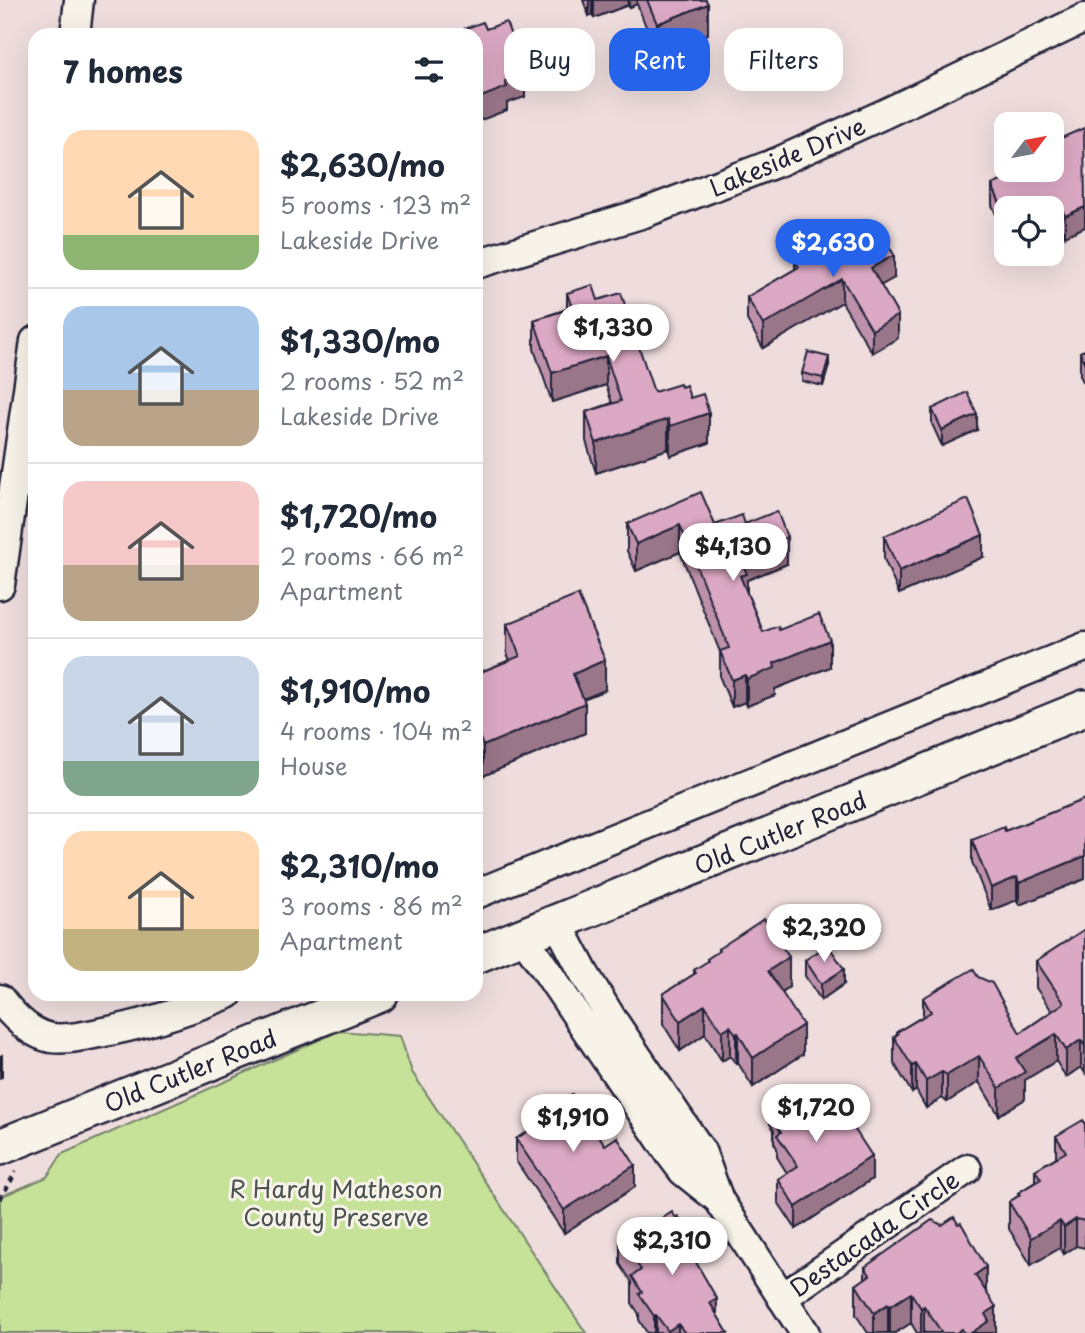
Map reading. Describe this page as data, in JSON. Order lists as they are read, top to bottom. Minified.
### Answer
{"streets":{"main road":["Old Cutler Road"],"street":["Lakeside Drive","Destacada Circle"]},"parks":["R Hardy Matheson County Preserve"],"north":"top right","page":{"chip":["Buy","Rent","Filters"],"heading":"7 homes","list":[{"name":"$2,630/mo","note":"5 rooms · 123 m² · Lakeside Drive"},{"name":"$1,330/mo","note":"2 rooms · 52 m² · Lakeside Drive"},{"name":"$1,720/mo","note":"2 rooms · 66 m² · Apartment"},{"name":"$1,910/mo","note":"4 rooms · 104 m² · House"},{"name":"$2,310/mo","note":"3 rooms · 86 m² · Apartment"}],"price":["$2,630","$1,330","$4,130","$2,320","$1,720","$1,910","$2,310"]}}
